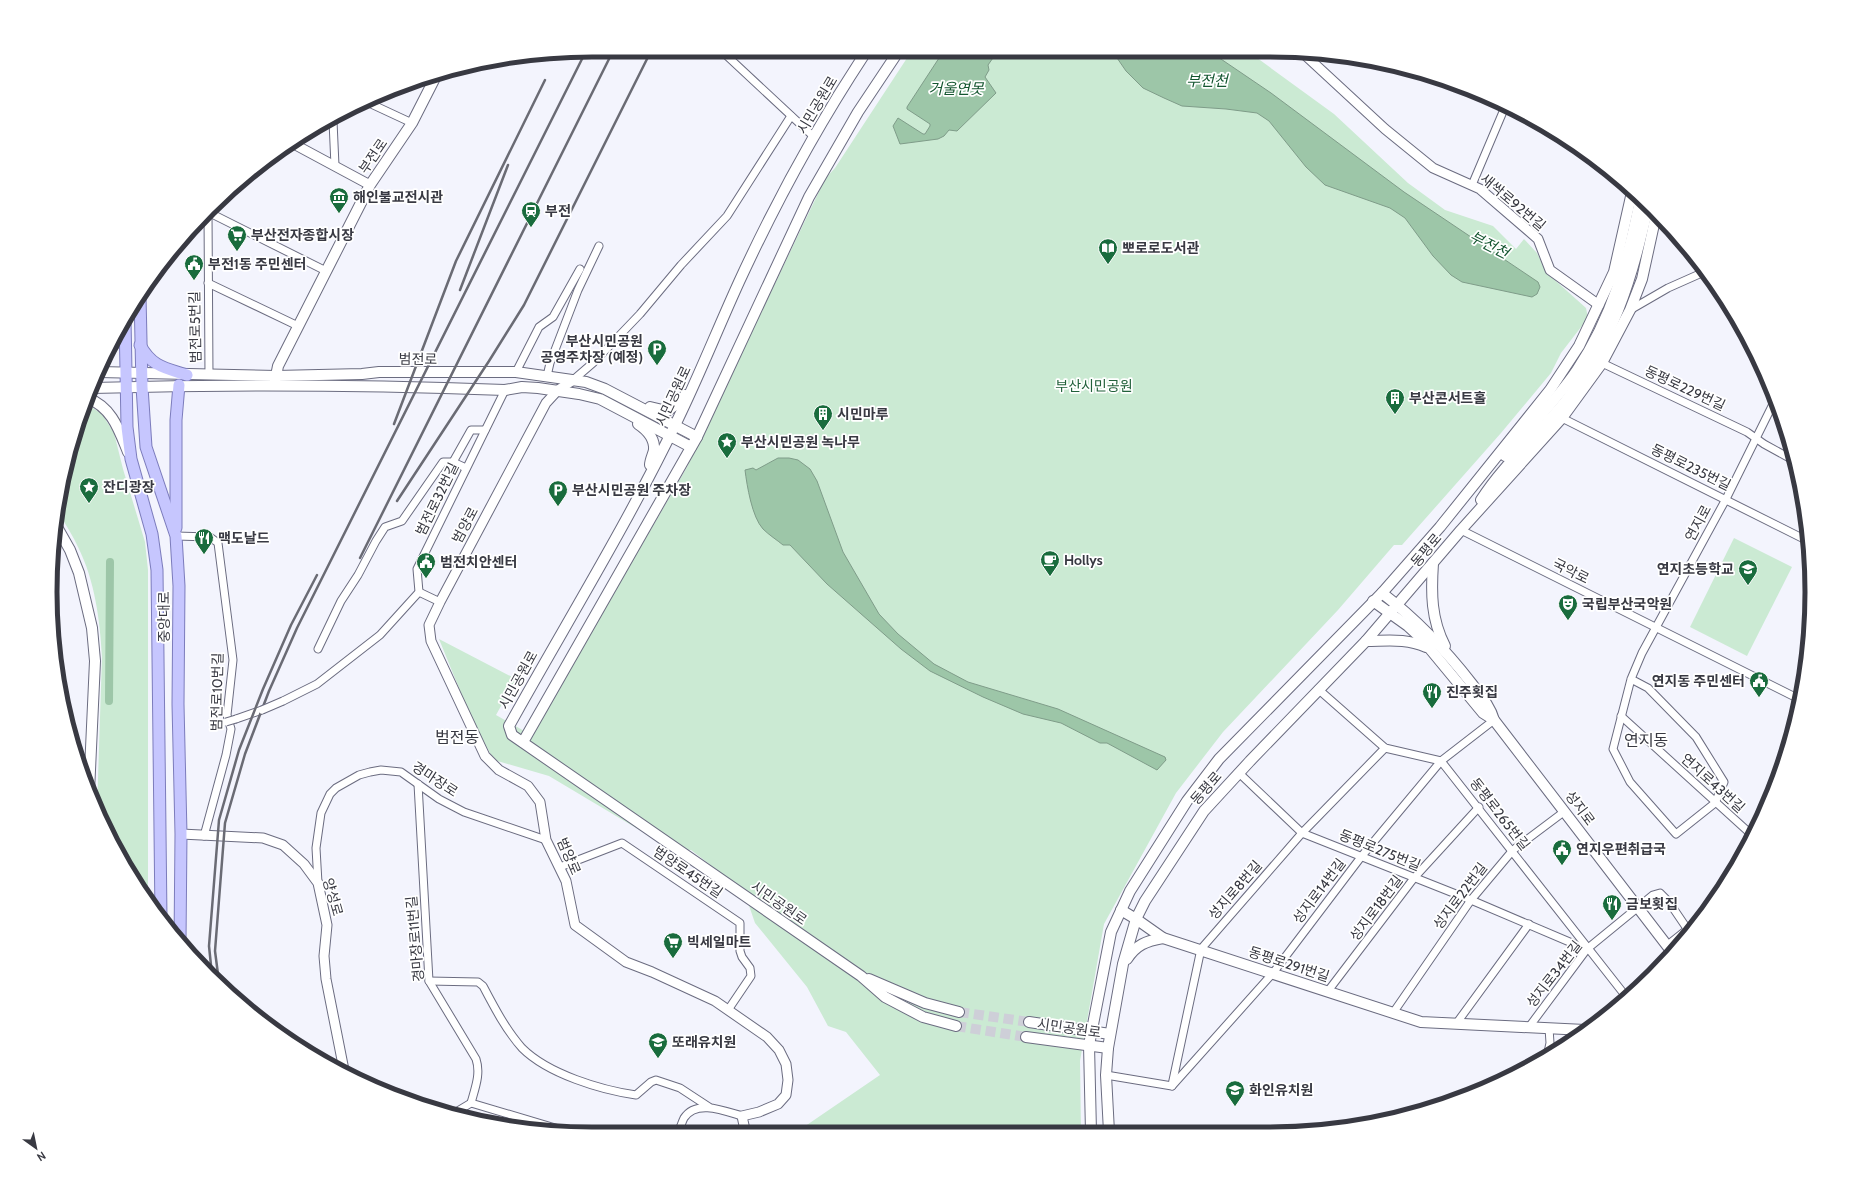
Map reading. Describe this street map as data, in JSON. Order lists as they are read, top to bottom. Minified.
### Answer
{"streets":{"main road":["시민공원로","부전로","범전로","동평로","중앙대로","성지로","동평로291번길"],"street":["새싹로92번길","범전로5번길","동평로229번길","동평로235번길","범전로32번길","연지로","범양로","국악로","범전로10번길","경마장로","연지로43번길","동평로265번길","동평로275번길","범양로45번길","성지로8번길","성지로14번길","성지로22번길","양성로","성지로18번길","경마장로11번길","성지로34번길"]},"crossings":[["시민공원로","범전로"],["시민공원로","범양로"],["시민공원로","동평로"],["부전로","범전로"],["범전로5번길","범전로"],["범전로","범전로32번길"],["범전로","범양로"],["범전로","중앙대로"],["동평로229번길","연지로"],["동평로235번길","연지로"],["연지로","국악로"],["연지로","연지로43번길"],["범양로","경마장로"],["범양로","범양로45번길"],["동평로","국악로"],["동평로","성지로"],["동평로","동평로275번길"],["동평로","동평로291번길"],["중앙대로","범전로10번길"],["중앙대로","양성로"],["범전로10번길","양성로"],["경마장로","양성로"],["경마장로","경마장로11번길"],["성지로","성지로14번길"],["성지로","성지로22번길"],["성지로","성지로34번길"],["동평로265번길","동평로275번길"],["동평로265번길","성지로14번길"],["동평로265번길","성지로22번길"],["동평로265번길","성지로18번길"],["동평로265번길","성지로34번길"],["동평로275번길","성지로8번길"],["동평로275번길","성지로14번길"],["동평로275번길","성지로22번길"],["동평로275번길","성지로18번길"],["동평로275번길","성지로34번길"],["성지로8번길","성지로14번길"],["성지로8번길","동평로291번길"],["성지로14번길","동평로291번길"],["성지로22번길","동평로291번길"],["성지로18번길","동평로291번길"],["동평로291번길","성지로34번길"]],"districts":["범전동","연지동"],"water":["부전천","거울연못"],"parks":["부산시민공원"],"places":{"museum":["해인불교전시관"],"station":["부전"],"supermarket":["부산전자종합시장","빅세일마트"],"library":["뽀로로도서관"],"public building":["부전1동 주민센터","범전치안센터","연지동 주민센터","연지우편취급국"],"parking":["부산시민공원 공영주차장 (예정)","부산시민공원 주차장"],"building":["부산콘서트홀","시민마루"],"place":["부산시민공원 녹나무","잔디광장"],"restaurant":["맥도날드","진주횟집","금보횟집"],"cafe":["Hollys"],"school or university":["연지초등학교","또래유치원","화인유치원"],"theatre":["국립부산국악원"]},"north":"bottom right"}
